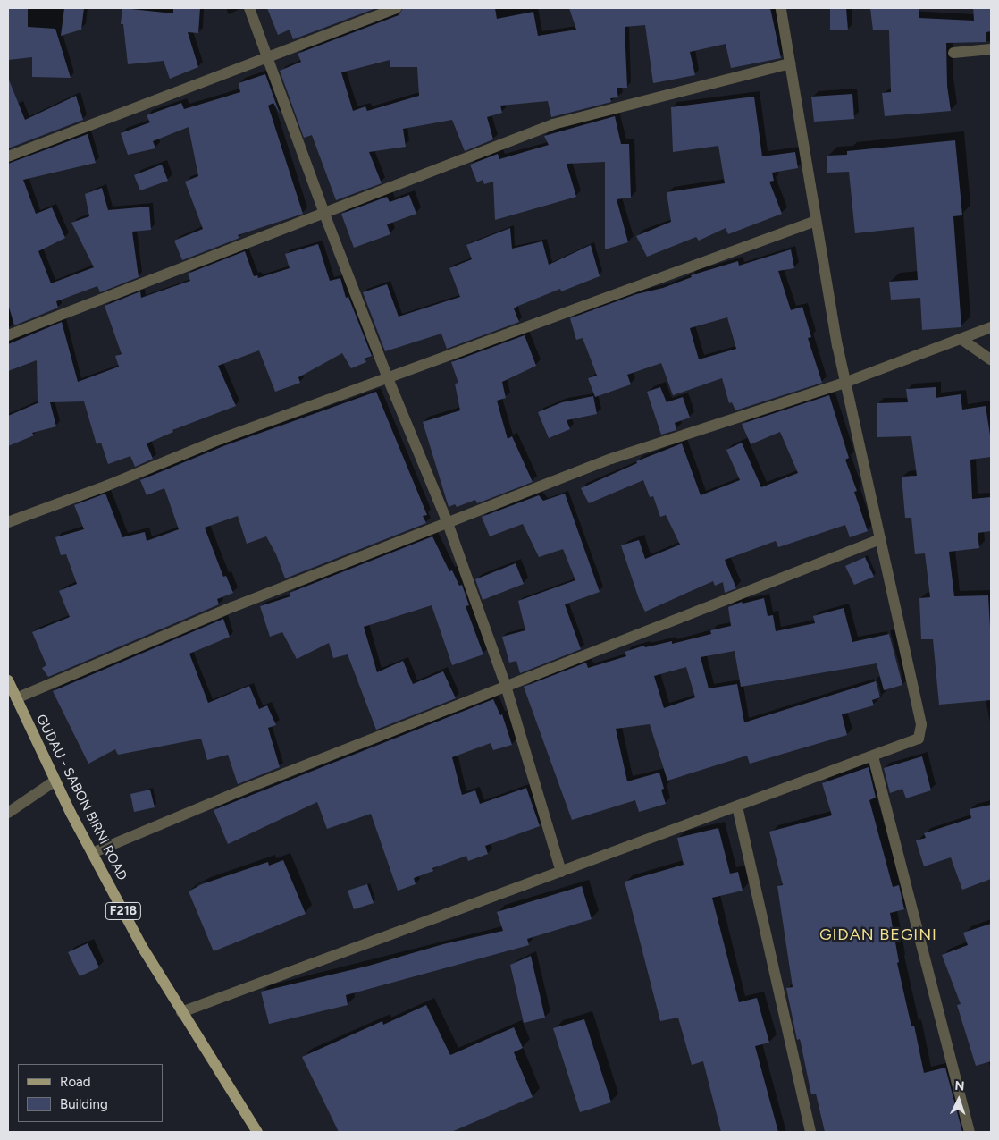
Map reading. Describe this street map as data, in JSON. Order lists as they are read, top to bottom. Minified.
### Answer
{"streets":{"main road":["GUDAU - SABON BIRNI ROAD","F218"]},"districts":["GIDAN BEGINI"],"legend":["Road","Building"],"north":"top"}
